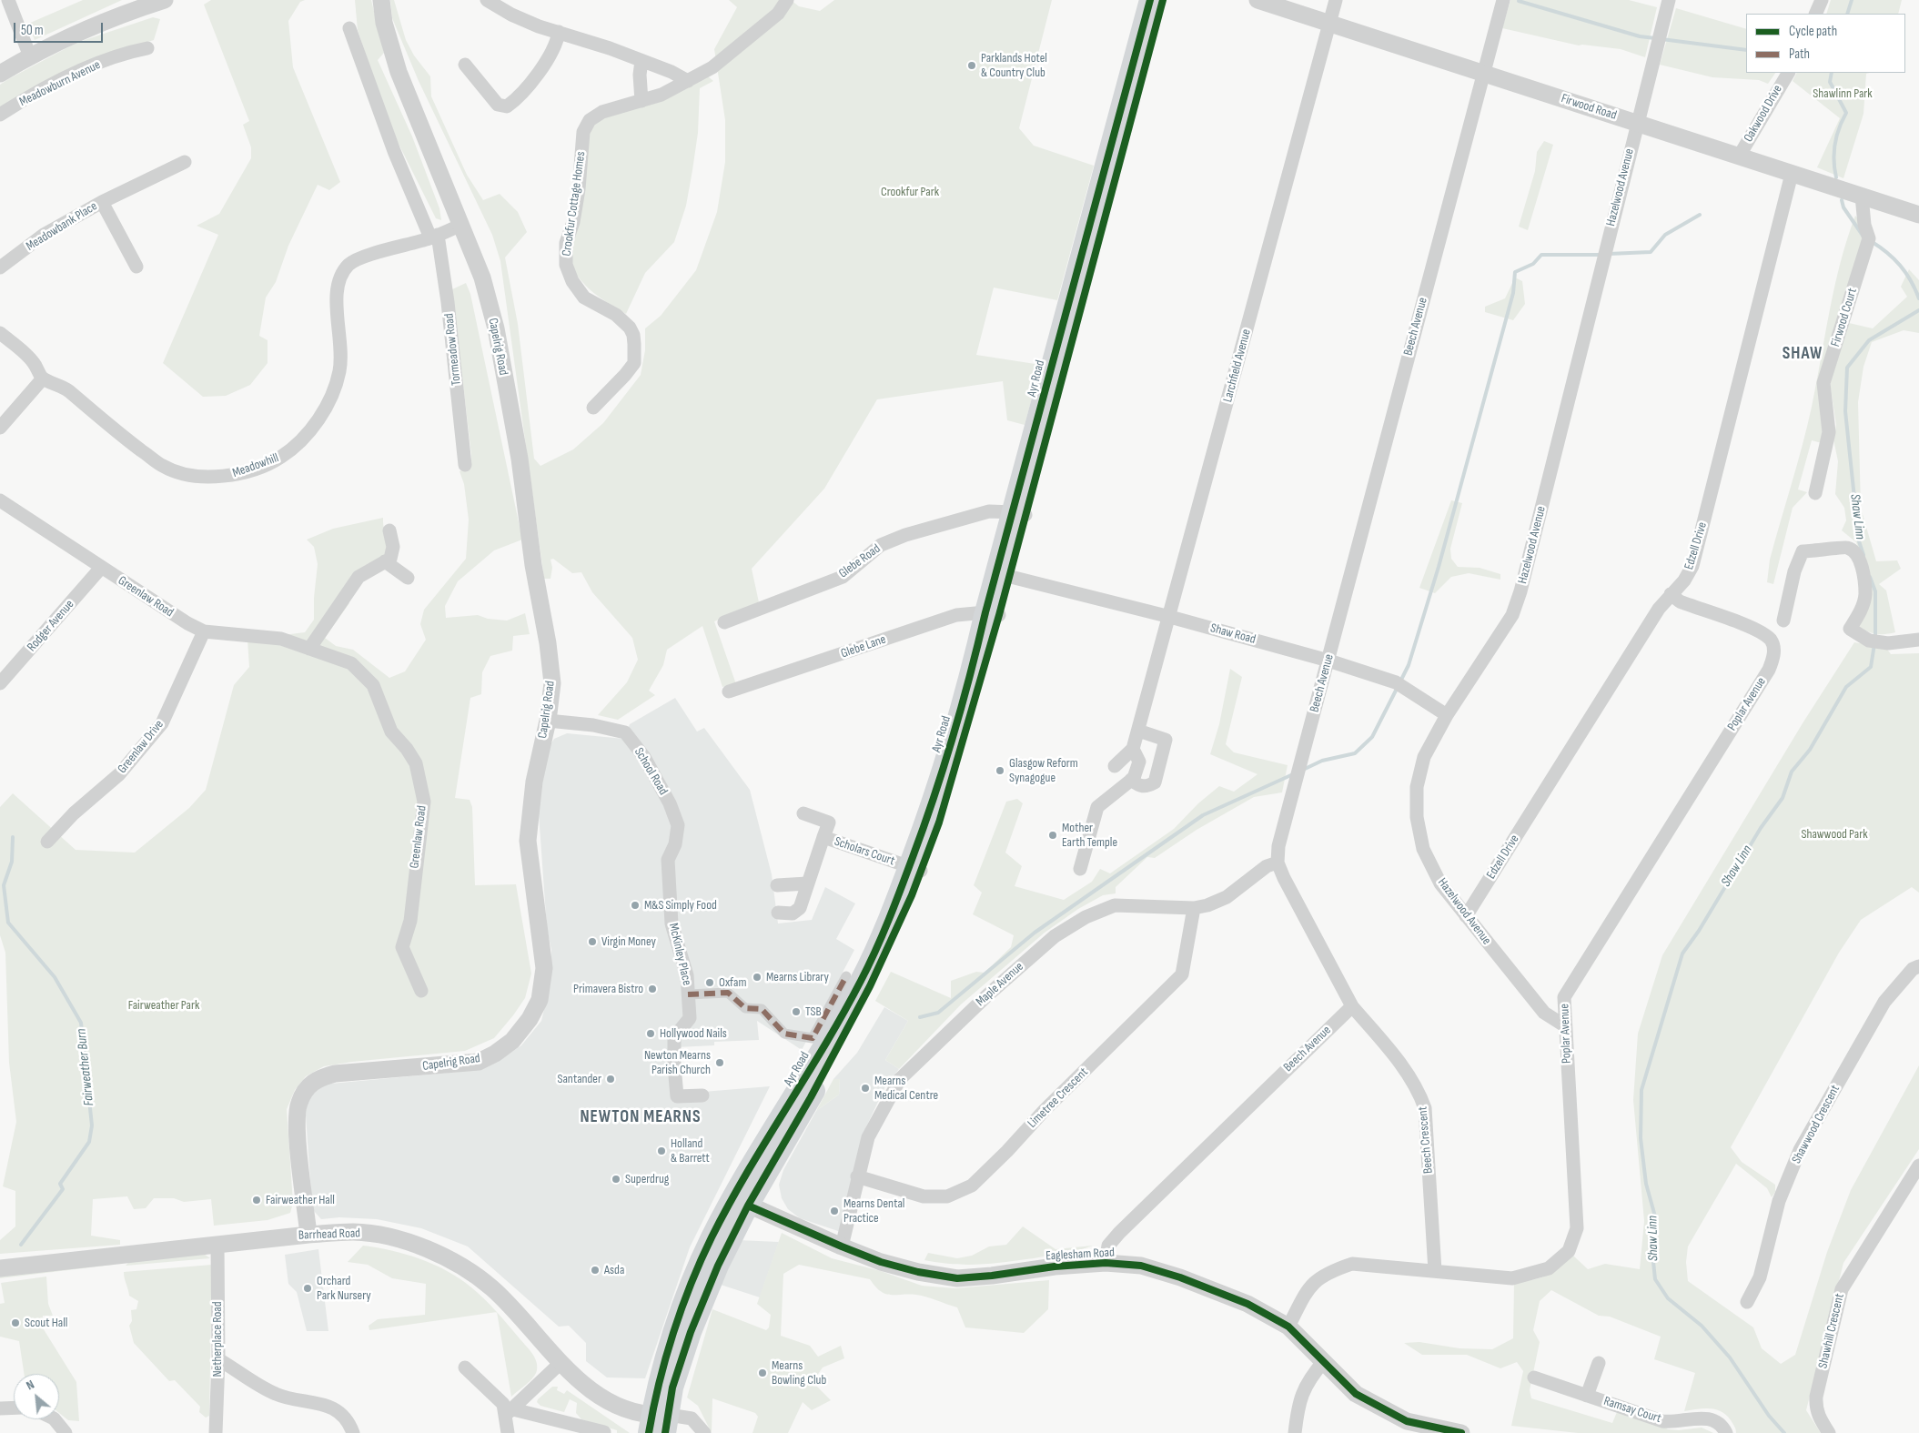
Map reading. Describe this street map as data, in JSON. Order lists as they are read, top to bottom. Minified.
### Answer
{"streets":{"main road":["Ayr Road"],"street":["Meadowburn Avenue","Firwood Road","Oakwood Drive","Hazelwood Avenue","Crookfur Cottage Homes","Meadowbank Place","Firwood Court","Beech Avenue","Capelrig Road","Tormeadow Road","Larchfield Avenue","Meadowhill","Edzell Drive","Glebe Road","Greenlaw Road","Rodger Avenue","Shaw Road","Glebe Lane","Poplar Avenue","Greenlaw Drive","School Road","Scholars Court","McKinley Place","Maple Avenue","Limetree Crescent","Shawwood Crescent","Beech Crescent","Barrhead Road","Eaglesham Road","Shawhill Crescent","Netherplace Road","Ramsay Court"]},"crossings":[["Firwood Road","Oakwood Drive"],["Firwood Road","Hazelwood Avenue"],["Firwood Road","Firwood Court"],["Firwood Road","Beech Avenue"],["Firwood Road","Larchfield Avenue"],["Firwood Road","Edzell Drive"],["Hazelwood Avenue","Edzell Drive"],["Hazelwood Avenue","Shaw Road"],["Hazelwood Avenue","Poplar Avenue"],["Beech Avenue","Shaw Road"],["Beech Avenue","Maple Avenue"],["Beech Avenue","Beech Crescent"],["Beech Avenue","Eaglesham Road"],["Capelrig Road","Meadowhill"],["Capelrig Road","School Road"],["Capelrig Road","Barrhead Road"],["Tormeadow Road","Meadowhill"],["Larchfield Avenue","Shaw Road"],["Ayr Road","Glebe Road"],["Ayr Road","Shaw Road"],["Ayr Road","Glebe Lane"],["Ayr Road","Scholars Court"],["Ayr Road","Barrhead Road"],["Ayr Road","Eaglesham Road"],["Edzell Drive","Poplar Avenue"],["Greenlaw Road","Rodger Avenue"],["Greenlaw Road","Greenlaw Drive"],["Poplar Avenue","Beech Crescent"],["Poplar Avenue","Eaglesham Road"],["School Road","McKinley Place"],["Maple Avenue","Limetree Crescent"],["Maple Avenue","Eaglesham Road"],["Barrhead Road","Netherplace Road"]],"districts":["SHAW","NEWTON MEARNS"],"water":["Shaw Linn","Fairweather Burn"],"parks":["Shawlinn Park","Crookfur Park","Shawwood Park","Fairweather Park"],"places":["Parklands Hotel & Country Club","Glasgow Reform Synagogue","Mother Earth Temple","M&S Simply Food","Virgin Money","Mearns Library","Oxfam","Primavera Bistro","TSB","Hollywood Nails","Newton Mearns Parish Church","Santander","Mearns Medical Centre","Holland & Barrett","Superdrug","Fairweather Hall","Mearns Dental Practice","Asda","Orchard Park Nursery","Scout Hall","Mearns Bowling Club"],"legend":["Cycle path","Path"],"scale_bar":"50 m","north":"top left"}
